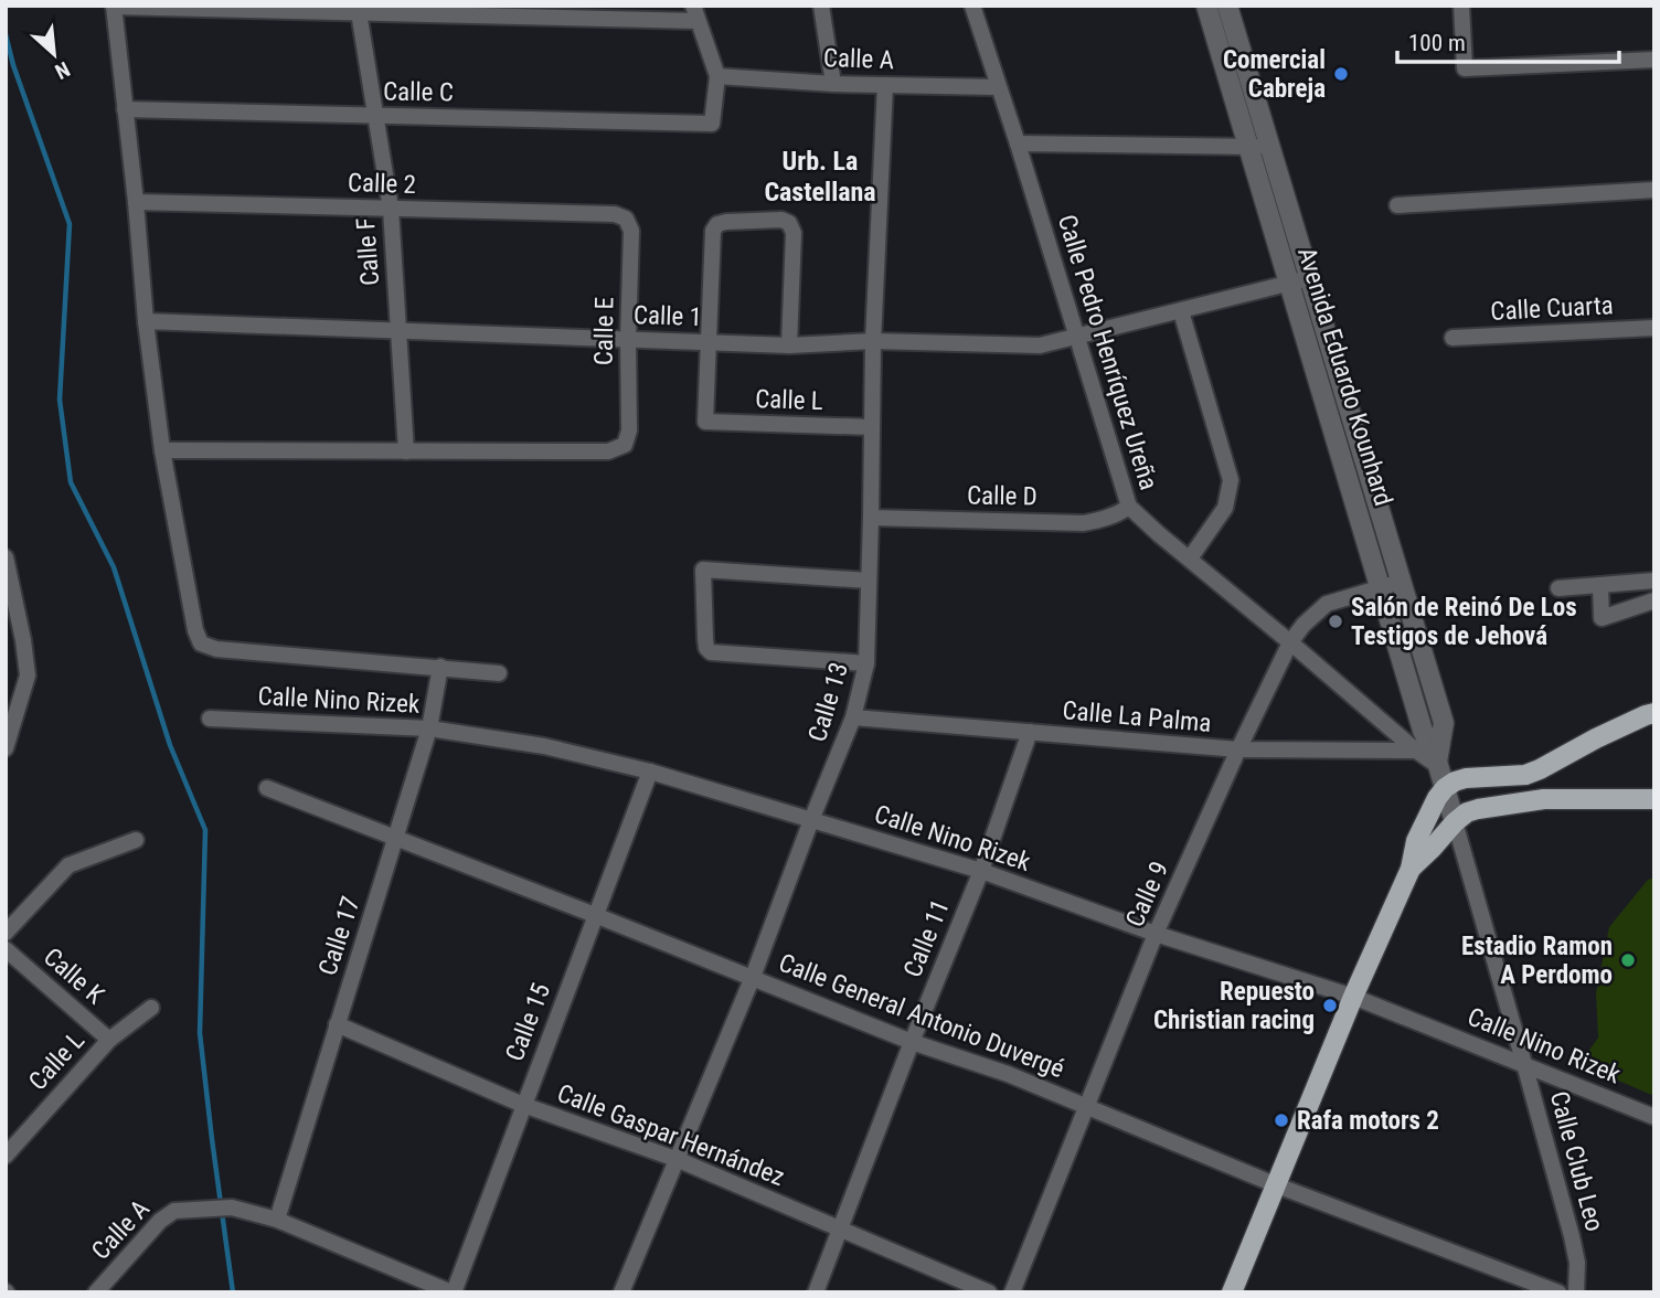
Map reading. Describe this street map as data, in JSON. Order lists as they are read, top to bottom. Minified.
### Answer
{"streets":{"street":["Calle A","Calle C","Calle 2","Calle F","Calle Cuarta","Calle 1","Calle E","Calle Pedro Henríquez Ureña","Avenida Eduardo Kounhard","Calle L","Calle D","Calle Nino Rizek","Calle 13","Calle La Palma","Calle 9","Calle 17","Calle 11","Calle K","Calle General Antonio Duvergé","Calle 15","Calle Gaspar Hernández","Calle Club Leo"]},"crossings":[["Calle A","Calle C"],["Calle A","Calle Pedro Henríquez Ureña"],["Calle A","Calle 13"],["Calle A","Calle 17"],["Calle A","Calle 15"],["Calle C","Calle F"],["Calle 2","Calle F"],["Calle 2","Calle E"],["Calle F","Calle 1"],["Calle F","Calle E"],["Calle 1","Calle E"],["Calle 1","Calle Pedro Henríquez Ureña"],["Calle 1","Avenida Eduardo Kounhard"],["Calle 1","Calle L"],["Calle 1","Calle 13"],["Calle Pedro Henríquez Ureña","Avenida Eduardo Kounhard"],["Calle Pedro Henríquez Ureña","Calle D"],["Calle Pedro Henríquez Ureña","Calle La Palma"],["Calle Pedro Henríquez Ureña","Calle 9"],["Avenida Eduardo Kounhard","Calle 9"],["Avenida Eduardo Kounhard","Calle Club Leo"],["Calle L","Calle 13"],["Calle L","Calle K"],["Calle D","Calle 13"],["Calle Nino Rizek","Calle 13"],["Calle Nino Rizek","Calle 9"],["Calle Nino Rizek","Calle 17"],["Calle Nino Rizek","Calle 11"],["Calle Nino Rizek","Calle 15"],["Calle Nino Rizek","Calle Club Leo"],["Calle 13","Calle La Palma"],["Calle 13","Calle General Antonio Duvergé"],["Calle 13","Calle Gaspar Hernández"],["Calle La Palma","Calle 9"],["Calle La Palma","Calle 11"],["Calle 9","Calle General Antonio Duvergé"],["Calle 17","Calle General Antonio Duvergé"],["Calle 17","Calle Gaspar Hernández"],["Calle 11","Calle General Antonio Duvergé"],["Calle 11","Calle Gaspar Hernández"],["Calle General Antonio Duvergé","Calle 15"],["Calle 15","Calle Gaspar Hernández"]],"districts":["Urb. La Castellana"],"places":["Comercial Cabreja","Salón de Reinó De Los Testigos de Jehová","Estadio Ramon A Perdomo","Repuesto Christian racing","Rafa motors 2"],"scale_bar":"100 m","north":"bottom right"}
